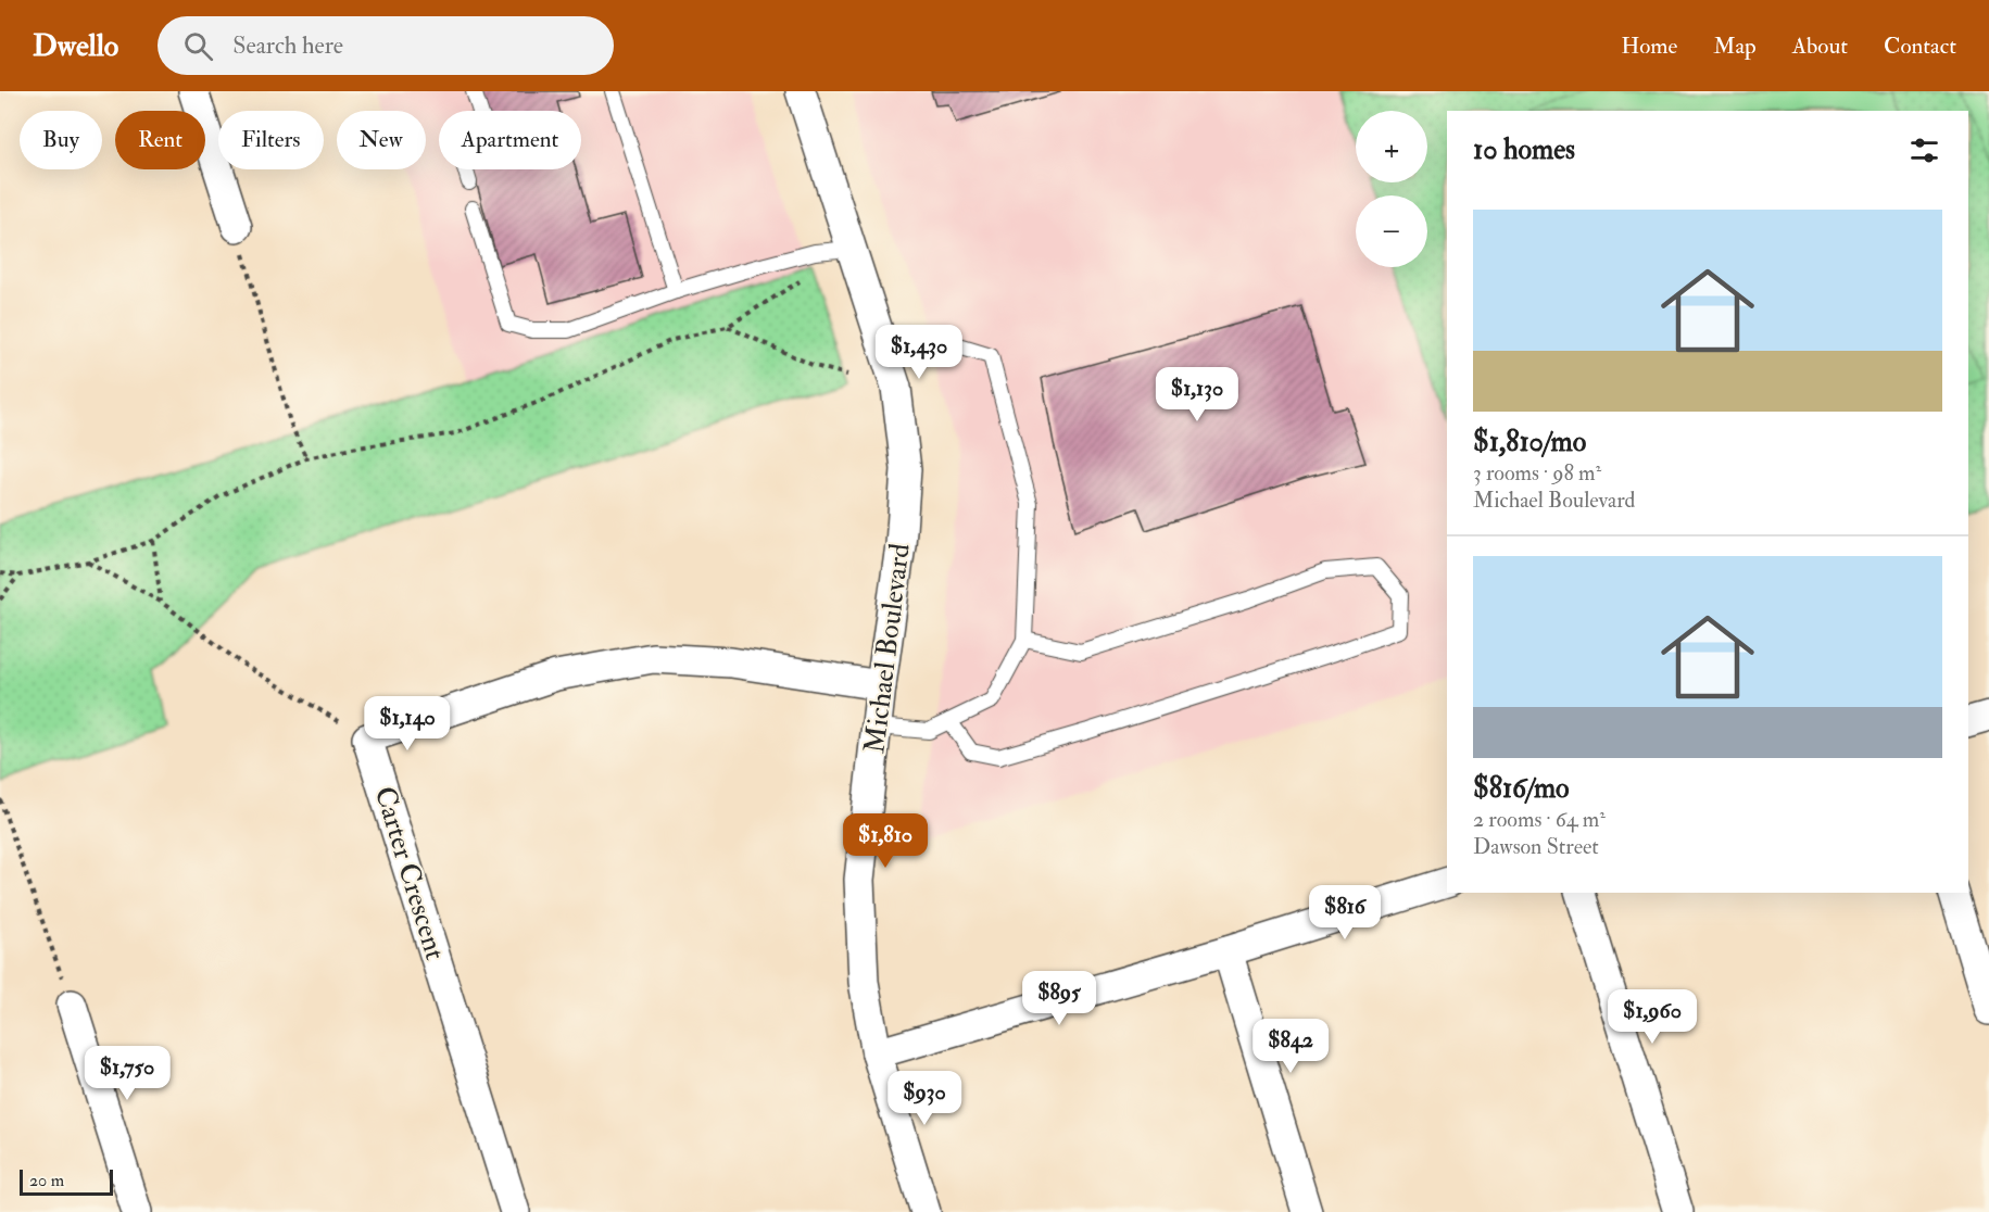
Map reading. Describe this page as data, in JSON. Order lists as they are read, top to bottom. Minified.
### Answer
{"streets":{"street":["Michael Boulevard","Carter Crescent"]},"scale_bar":"20 m","page":{"header":"Dwello","search":"Search here","nav":["Home","Map","About","Contact"],"map_buttons":["+","−"],"chip":["Buy","Rent","Filters","New","Apartment"],"heading":"10 homes","list":[{"name":"$1,810/mo","note":"3 rooms · 98 m² · Michael Boulevard"},{"name":"$816/mo","note":"2 rooms · 64 m² · Dawson Street"}],"price":["$1,430","$1,130","$1,140","$1,810","$816","$895","$1,960","$842","$1,750","$930"],"scale":"20 m"}}
